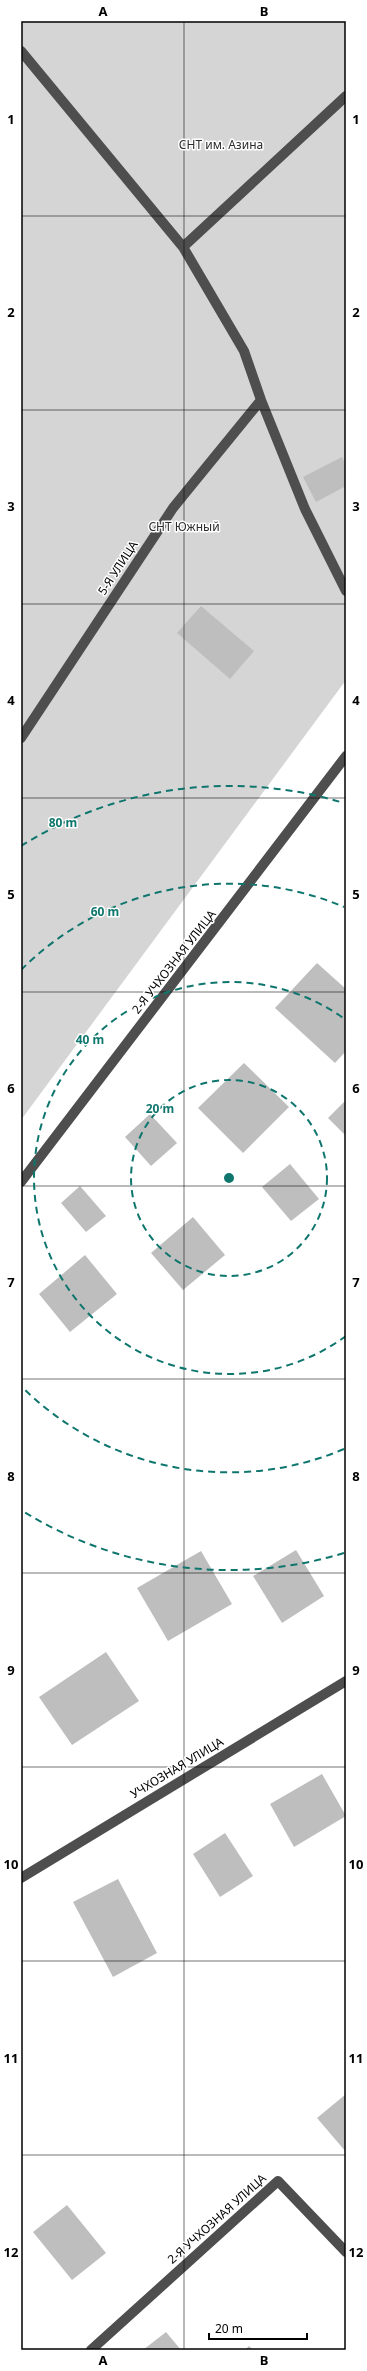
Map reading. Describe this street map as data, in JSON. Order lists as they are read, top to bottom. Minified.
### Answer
{"streets":{"street":["5-Я УЛИЦА","2-Я УЧХОЗНАЯ УЛИЦА","УЧХОЗНАЯ УЛИЦА"]},"parks":["СНТ им. Азина","СНТ Южный"],"scale_bar":"20 m","grid":{"columns":["A","B"],"rows":["1","2","3","4","5","6","7","8","9","10","11","12"]},"rings":["80 m","60 m","40 m","20 m"]}
